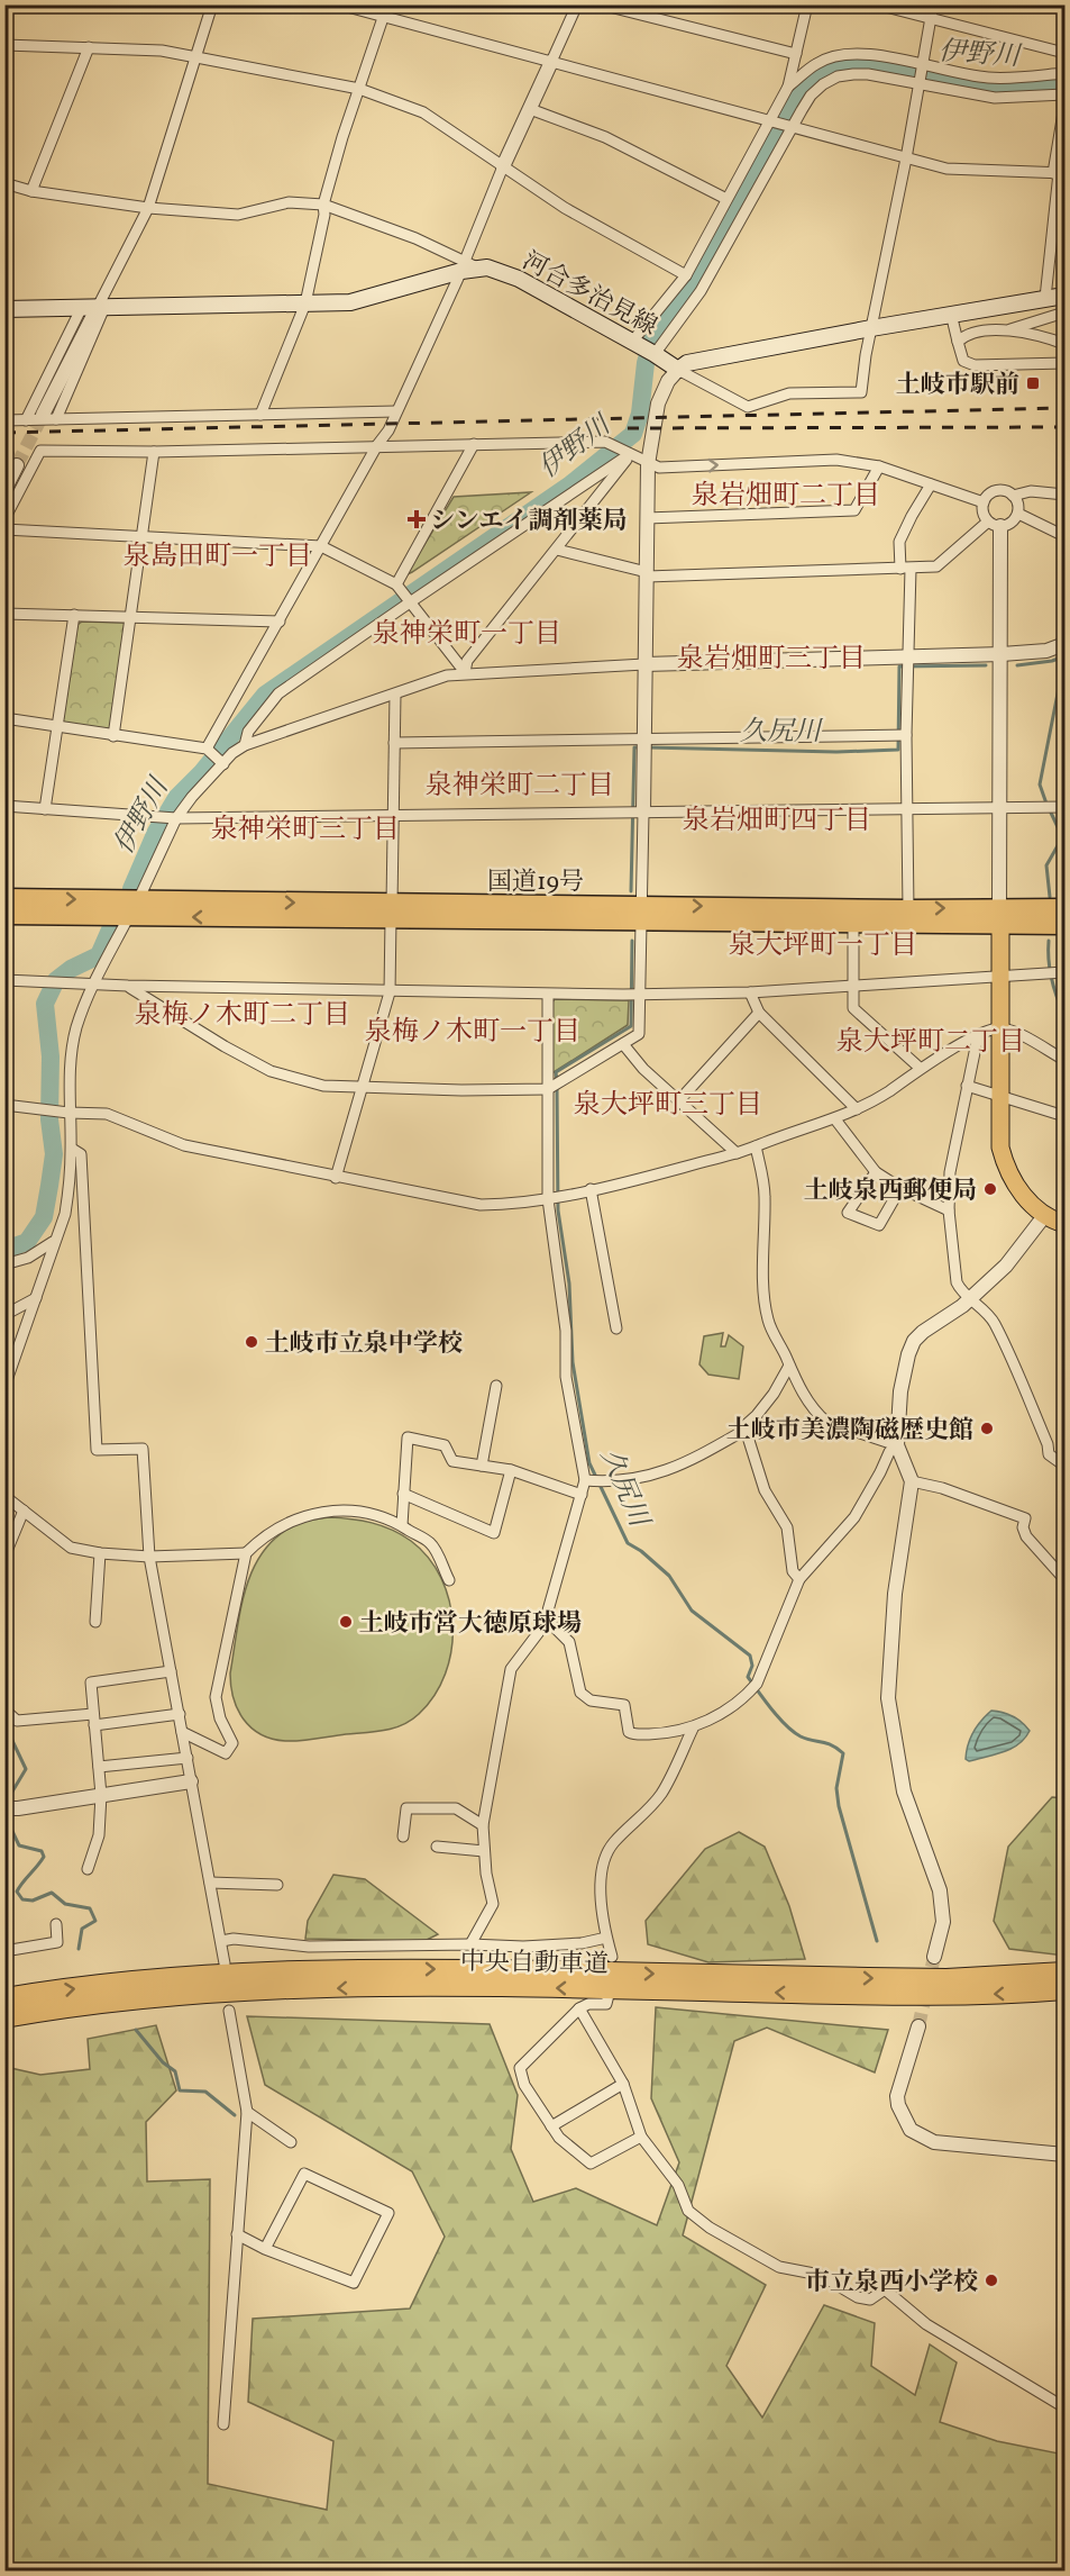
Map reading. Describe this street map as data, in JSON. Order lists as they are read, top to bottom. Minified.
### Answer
{"streets":{"highway":["国道19号","中央自動車道"],"main road":["河合多治見線"]},"districts":["泉岩畑町二丁目","泉島田町一丁目","泉神栄町一丁目","泉岩畑町三丁目","泉神栄町二丁目","泉岩畑町四丁目","泉神栄町三丁目","泉大坪町一丁目","泉梅ノ木町二丁目","泉梅ノ木町一丁目","泉大坪町二丁目","泉大坪町三丁目"],"water":["伊野川","久尻川"],"places":{"transit":["土岐市駅前"],"health":["シンエイ調剤薬局"],"other":["土岐泉西郵便局","土岐市立泉中学校","土岐市美濃陶磁歴史館","土岐市営大徳原球場","市立泉西小学校"]}}
